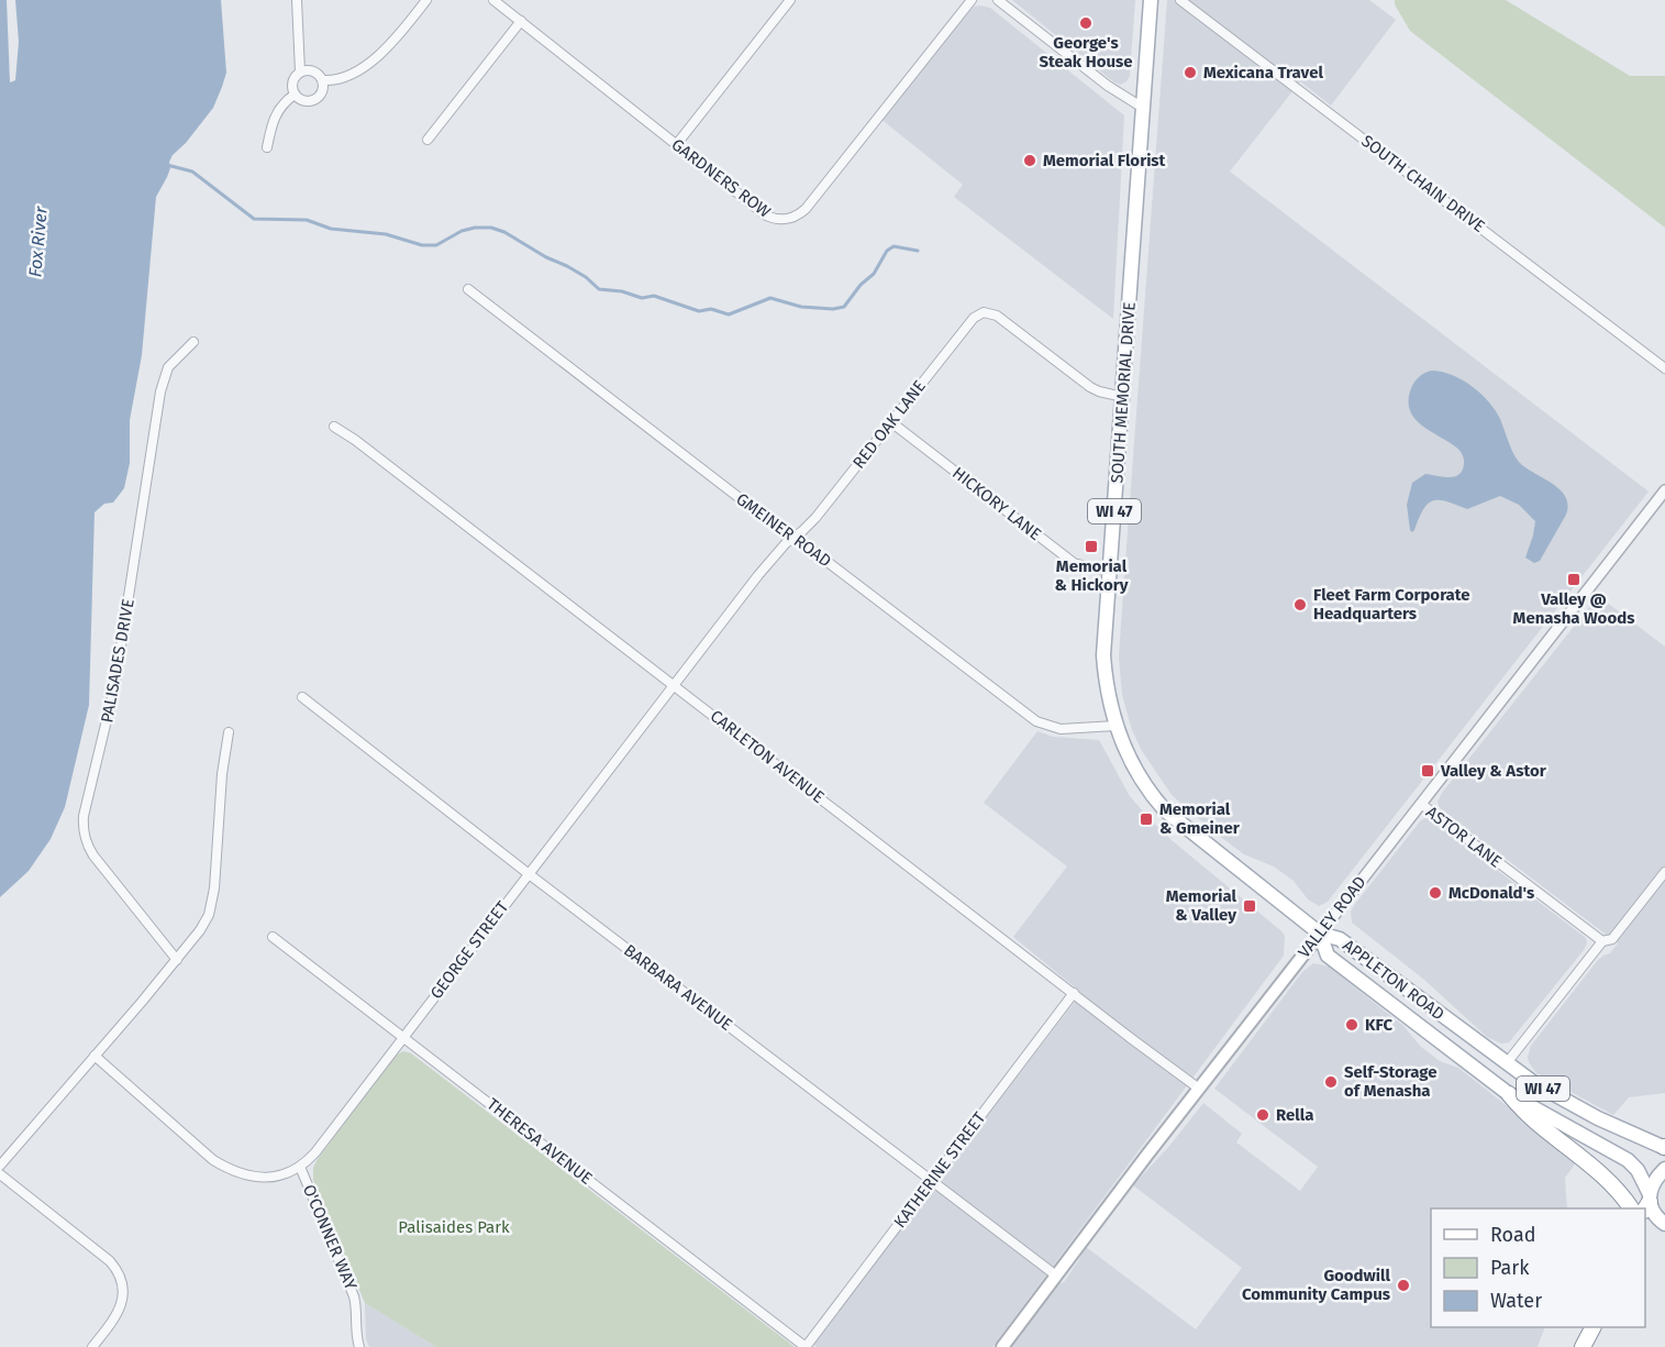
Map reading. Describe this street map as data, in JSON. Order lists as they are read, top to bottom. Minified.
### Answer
{"streets":{"main road":["SOUTH MEMORIAL DRIVE","WI 47","VALLEY ROAD","APPLETON ROAD"],"street":["GARDNERS ROW","SOUTH CHAIN DRIVE","RED OAK LANE","HICKORY LANE","GMEINER ROAD","PALISADES DRIVE","CARLETON AVENUE","ASTOR LANE","GEORGE STREET","BARBARA AVENUE","THERESA AVENUE","KATHERINE STREET","O'CONNER WAY"]},"crossings":[["SOUTH MEMORIAL DRIVE","RED OAK LANE"],["SOUTH MEMORIAL DRIVE","HICKORY LANE"],["SOUTH MEMORIAL DRIVE","GMEINER ROAD"],["SOUTH MEMORIAL DRIVE","VALLEY ROAD"],["SOUTH MEMORIAL DRIVE","APPLETON ROAD"],["RED OAK LANE","HICKORY LANE"],["RED OAK LANE","GMEINER ROAD"],["RED OAK LANE","GEORGE STREET"],["GMEINER ROAD","GEORGE STREET"],["CARLETON AVENUE","VALLEY ROAD"],["CARLETON AVENUE","GEORGE STREET"],["CARLETON AVENUE","KATHERINE STREET"],["ASTOR LANE","VALLEY ROAD"],["VALLEY ROAD","APPLETON ROAD"],["VALLEY ROAD","BARBARA AVENUE"],["GEORGE STREET","BARBARA AVENUE"],["GEORGE STREET","THERESA AVENUE"],["GEORGE STREET","O'CONNER WAY"],["BARBARA AVENUE","KATHERINE STREET"],["THERESA AVENUE","KATHERINE STREET"]],"water":["Fox River"],"parks":["Palisaides Park"],"places":{"other":["George's Steak House","Mexicana Travel","Memorial Florist","Fleet Farm Corporate Headquarters","McDonald's","KFC","Self-Storage of Menasha","Rella","Goodwill Community Campus"],"transit":["Memorial & Hickory","Valley @ Menasha Woods","Valley & Astor","Memorial & Gmeiner","Memorial & Valley"]},"legend":["Road","Park","Water"]}
